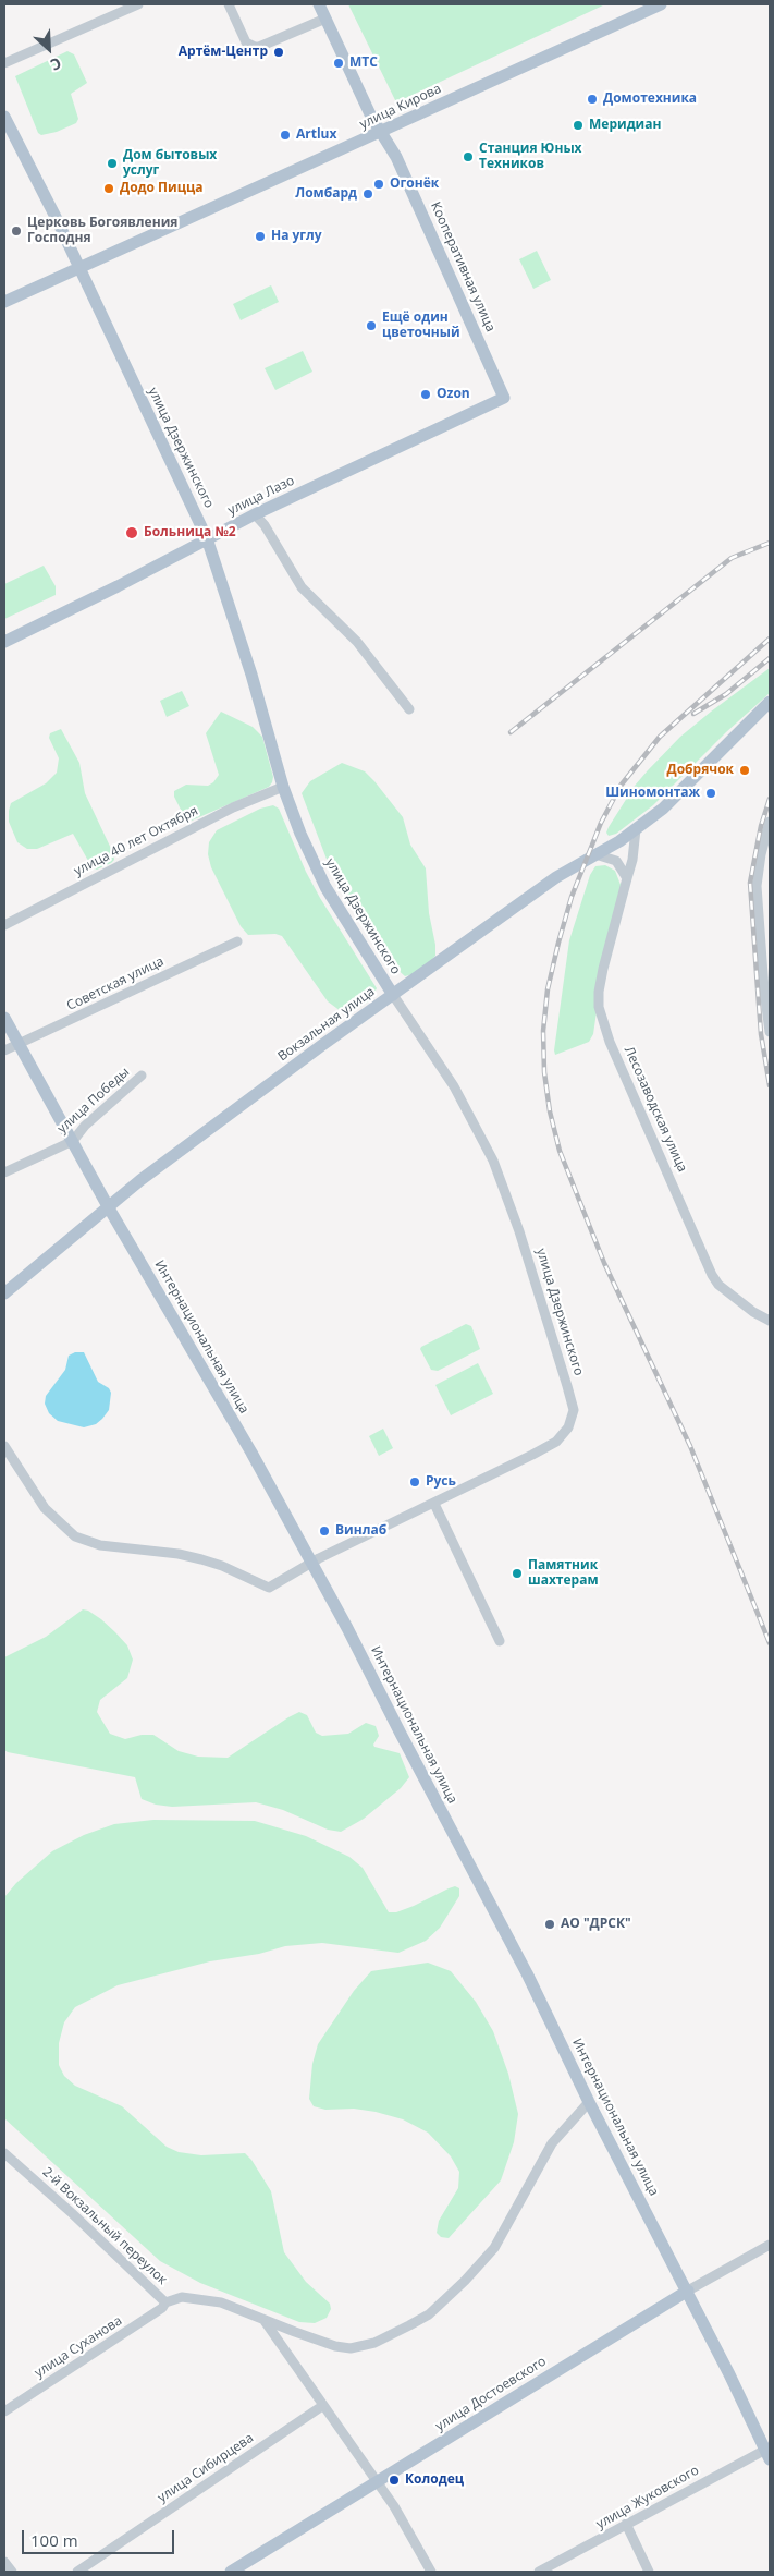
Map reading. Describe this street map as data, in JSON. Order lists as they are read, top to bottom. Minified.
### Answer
{"streets":{"main road":["улица Кирова","Кооперативная улица","улица Дзержинского","улица Лазо","Вокзальная улица","Интернациональная улица","улица Достоевского"],"street":["улица 40 лет Октября","Советская улица","улица Победы","Лесозаводская улица","2-й Вокзальный переулок","улица Суханова","улица Сибирцева","улица Жуковского"]},"crossings":[["улица Кирова","Кооперативная улица"],["улица Кирова","улица Дзержинского"],["Кооперативная улица","улица Лазо"],["улица Дзержинского","улица Лазо"],["улица Дзержинского","улица 40 лет Октября"],["улица Дзержинского","Вокзальная улица"],["улица Дзержинского","Интернациональная улица"],["Советская улица","Интернациональная улица"],["Вокзальная улица","Лесозаводская улица"],["Вокзальная улица","Интернациональная улица"],["улица Победы","Интернациональная улица"],["Интернациональная улица","2-й Вокзальный переулок"],["Интернациональная улица","улица Достоевского"],["Интернациональная улица","улица Жуковского"],["2-й Вокзальный переулок","улица Суханова"]],"places":["Артём-Центр","МТС","Домотехника","Меридиан","Artlux","Станция Юных Техников","Дом бытовых услуг","Огонёк","Додо Пицца","Ломбард","Церковь Богоявления Господня","На углу","Ещё один цветочный","Ozon","Больница №2","Добрячок","Шиномонтаж","Русь","Винлаб","Памятник шахтерам","АО \"ДРСК\"","Колодец"],"scale_bar":"100 m","north":"bottom right"}
